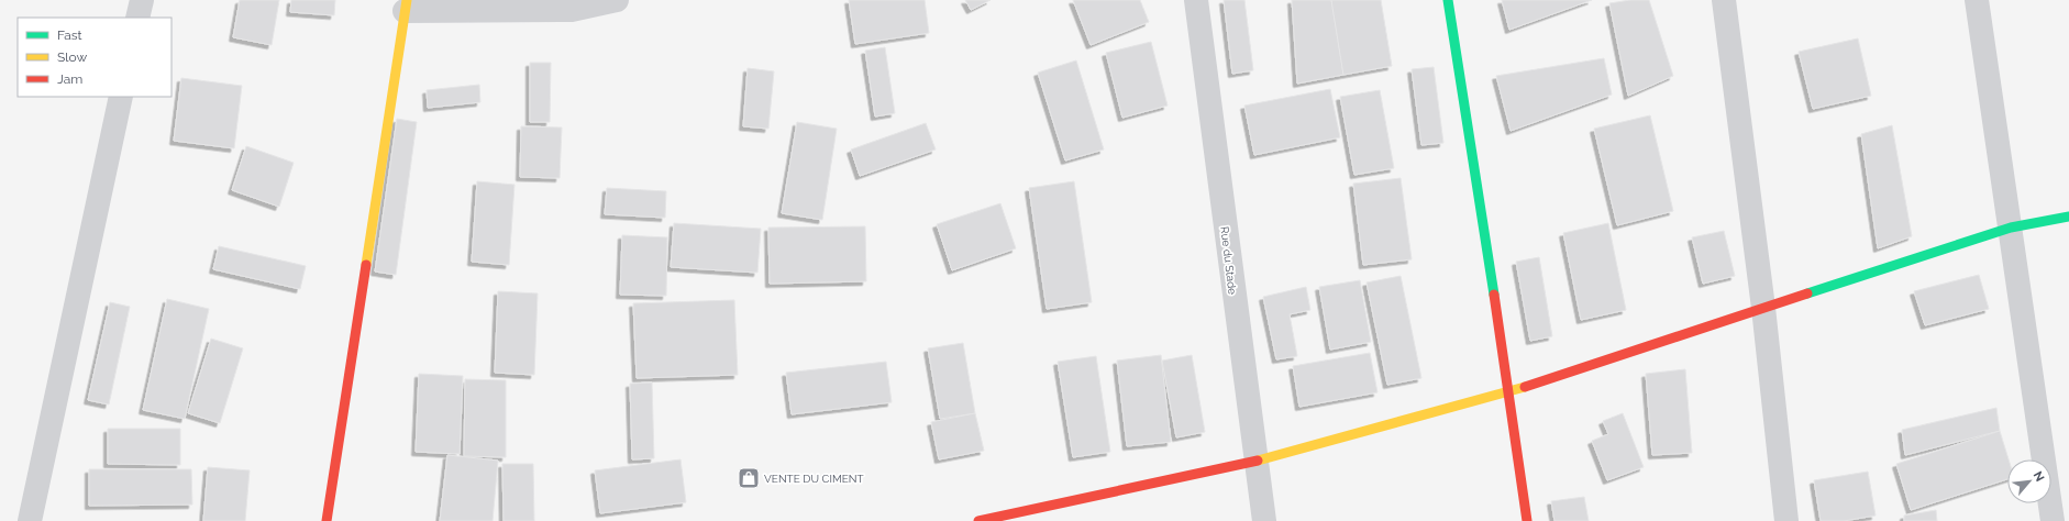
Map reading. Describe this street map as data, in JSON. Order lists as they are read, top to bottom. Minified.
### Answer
{"streets":{"street":["Rue du Stade"]},"places":{"shop":["VENTE DU CIMENT"]},"legend":["Fast","Slow","Jam"],"north":"top right"}
